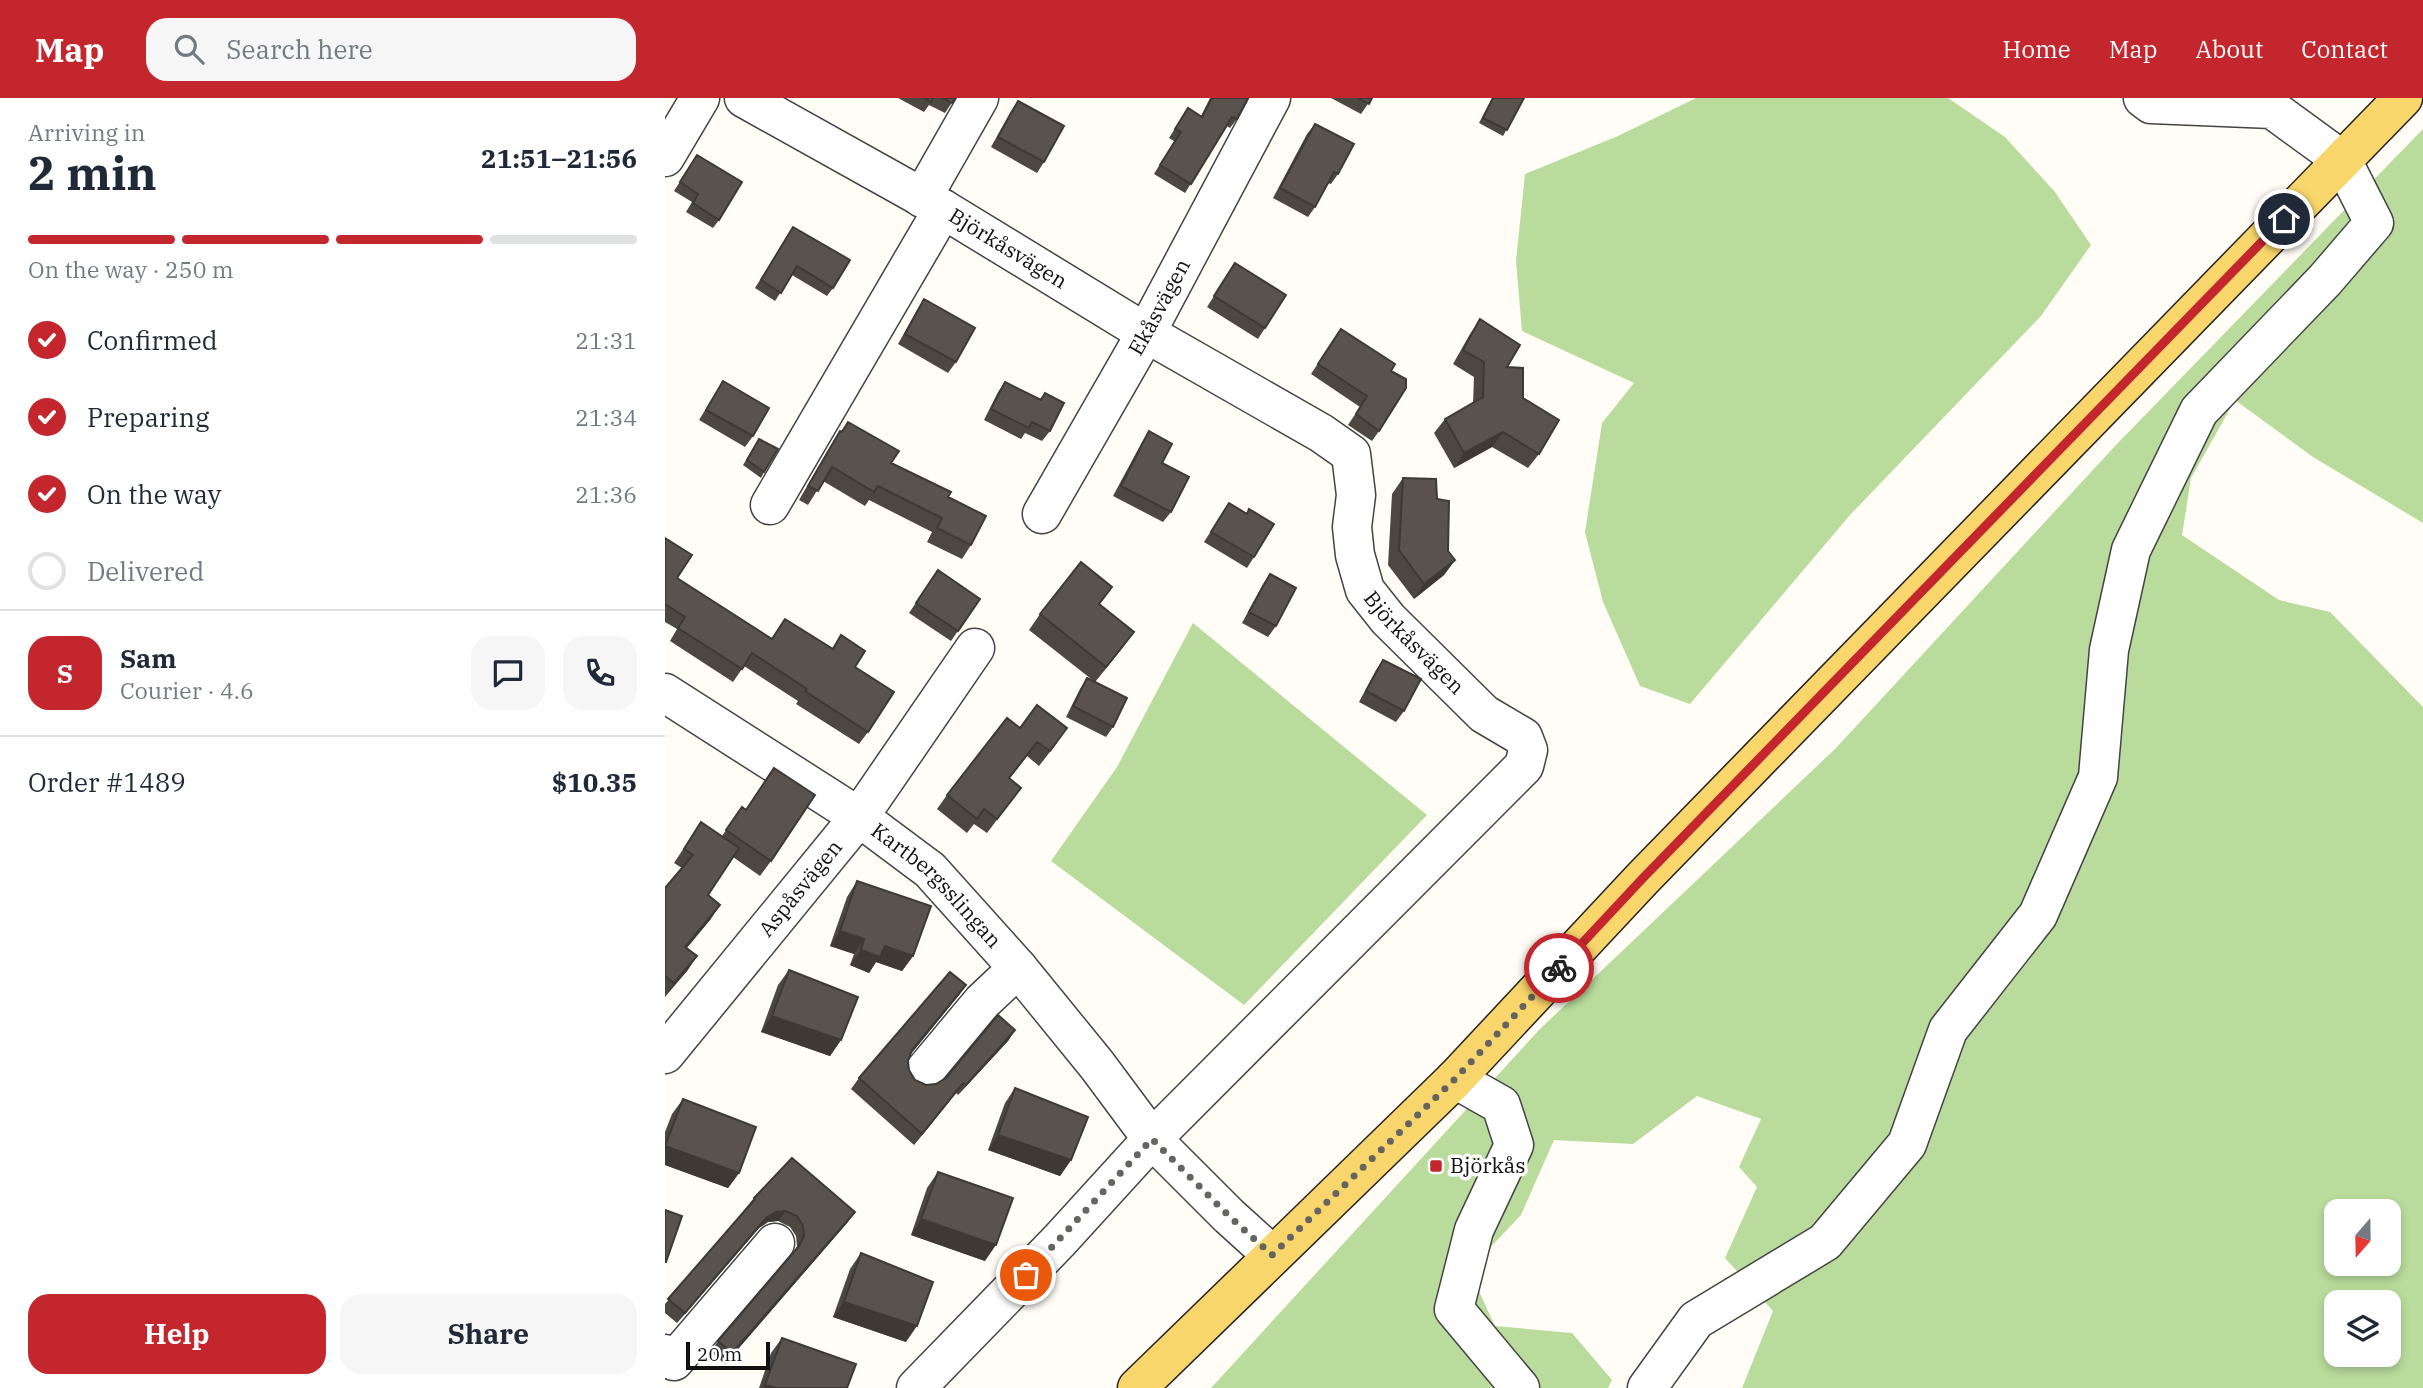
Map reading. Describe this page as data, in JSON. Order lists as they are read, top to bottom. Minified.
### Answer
{"streets":{"street":["Björkåsvägen","Ekåsvägen","Kartbergsslingan","Aspåsvägen"]},"crossings":[["Björkåsvägen","Ekåsvägen"],["Björkåsvägen","Kartbergsslingan"],["Kartbergsslingan","Aspåsvägen"]],"places":{"transit":["Björkås"]},"scale_bar":"20 m","north":"bottom","page":{"header":"Map","search":"Search here","nav":["Home","Map","About","Contact"],"heading":["2 min","Arriving in","21:51–21:56"],"panel":["Sam","Courier · 4.6","Order #1489","$10.35"],"bar":"On the way · 250 m","list":[["Confirmed","21:31"],["Preparing","21:34"],["On the way","21:36"],"Delivered"],"round":"S","buttons":["Help","Share"],"scale":"20 m"}}
